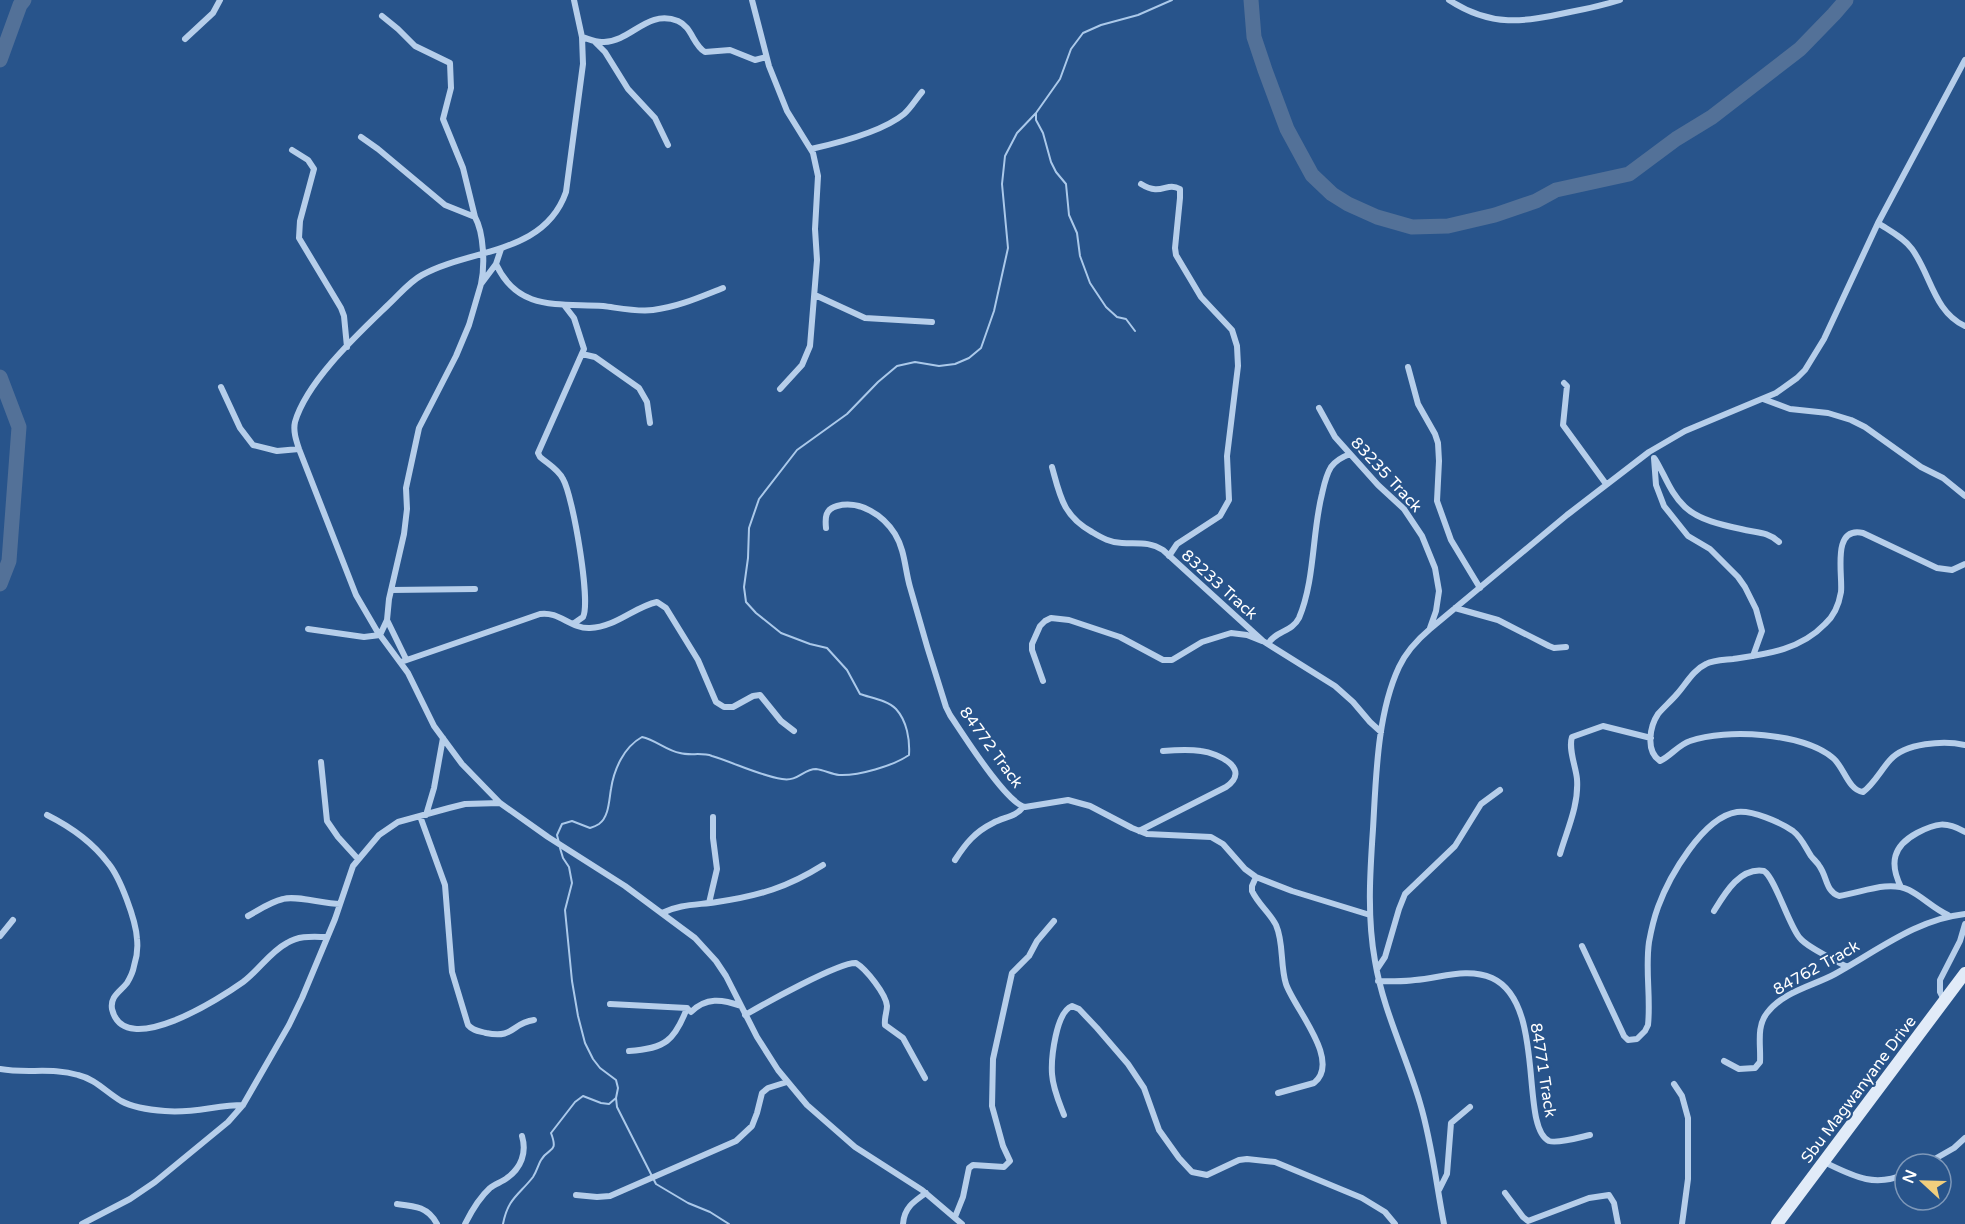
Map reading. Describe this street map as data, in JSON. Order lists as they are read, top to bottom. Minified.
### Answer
{"streets":{"main road":["Sbu Magwanyane Drive"],"street":["83235 Track","83233 Track","84772 Track","84762 Track","84771 Track"]},"north":"left"}
